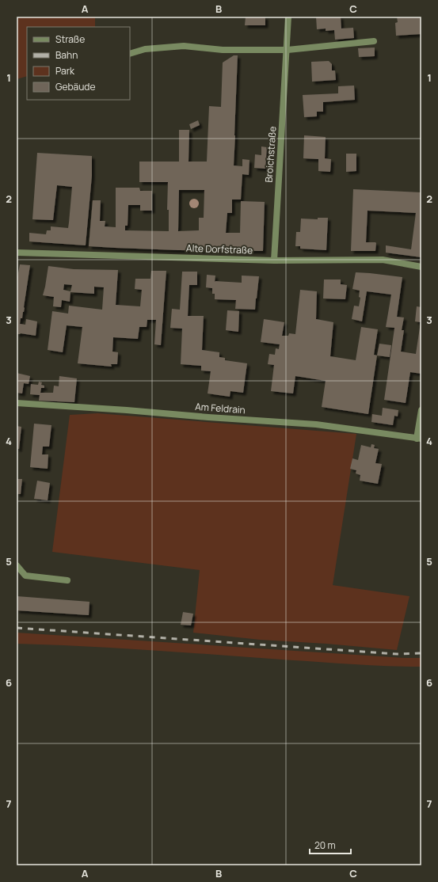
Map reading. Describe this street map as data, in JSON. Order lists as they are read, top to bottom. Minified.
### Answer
{"streets":{"street":["Broichstraße","Alte Dorfstraße","Am Feldrain"]},"crossings":[["Broichstraße","Alte Dorfstraße"]],"legend":["Straße","Bahn","Park","Gebäude"],"scale_bar":"20 m","grid":{"columns":["A","B","C"],"rows":["1","2","3","4","5","6","7"]}}
